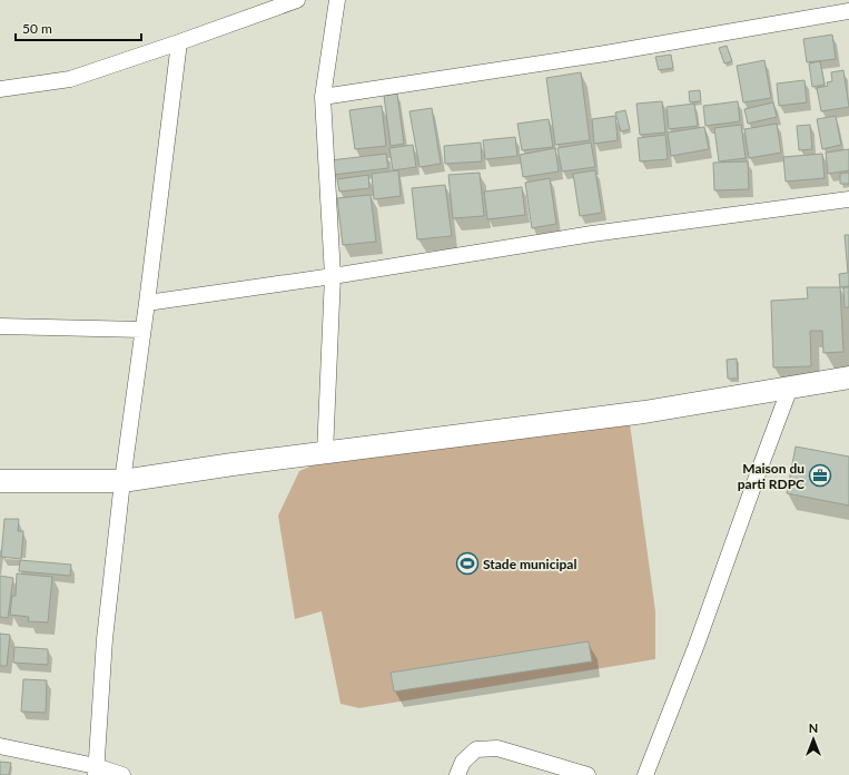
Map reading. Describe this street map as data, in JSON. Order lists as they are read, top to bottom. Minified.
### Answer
{"places":{"office":["Maison du parti RDPC"],"sports":["Stade municipal"]},"scale_bar":"50 m","north":"top"}
